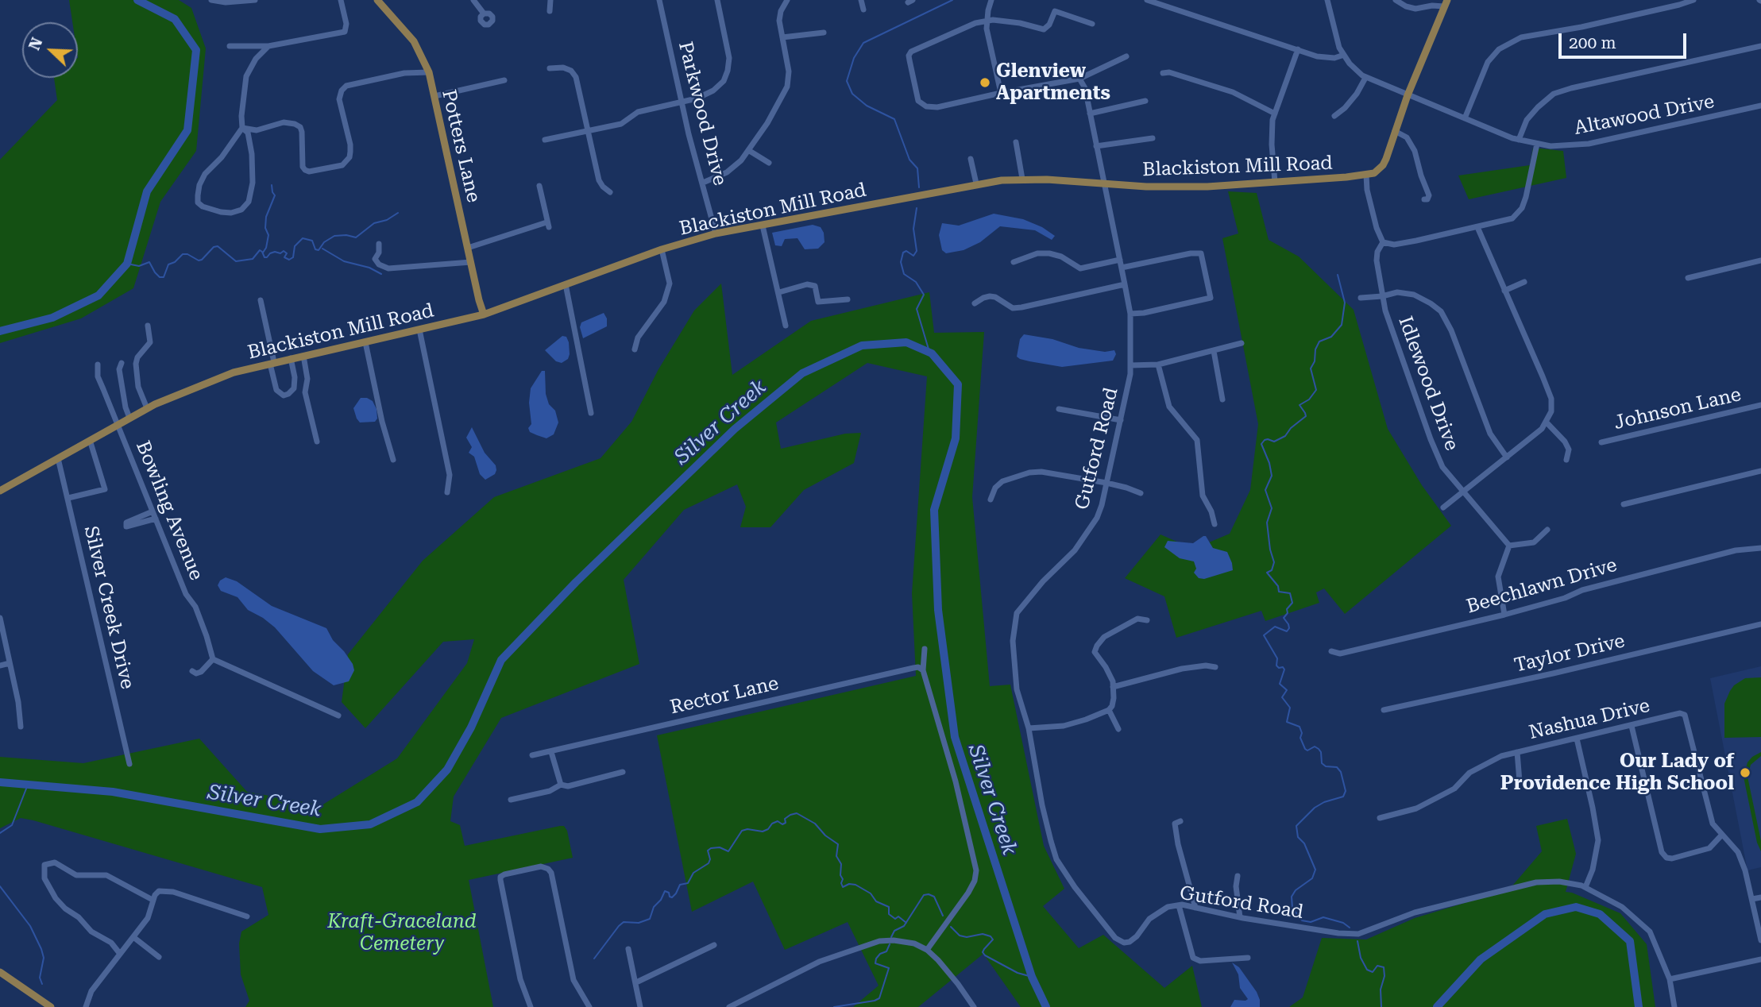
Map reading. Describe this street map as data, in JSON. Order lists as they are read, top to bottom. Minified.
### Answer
{"streets":{"main road":["Potters Lane","Blackiston Mill Road"],"street":["Parkwood Drive","Altawood Drive","Idlewood Drive","Johnson Lane","Gutford Road","Bowling Avenue","Beechlawn Drive","Silver Creek Drive","Taylor Drive","Rector Lane","Nashua Drive"]},"crossings":[["Parkwood Drive","Blackiston Mill Road"],["Potters Lane","Blackiston Mill Road"],["Blackiston Mill Road","Gutford Road"],["Blackiston Mill Road","Bowling Avenue"],["Blackiston Mill Road","Silver Creek Drive"]],"water":["Silver Creek"],"parks":["Kraft-Graceland Cemetery"],"places":["Glenview Apartments","Our Lady of Providence High School"],"scale_bar":"200 m","north":"top left"}
